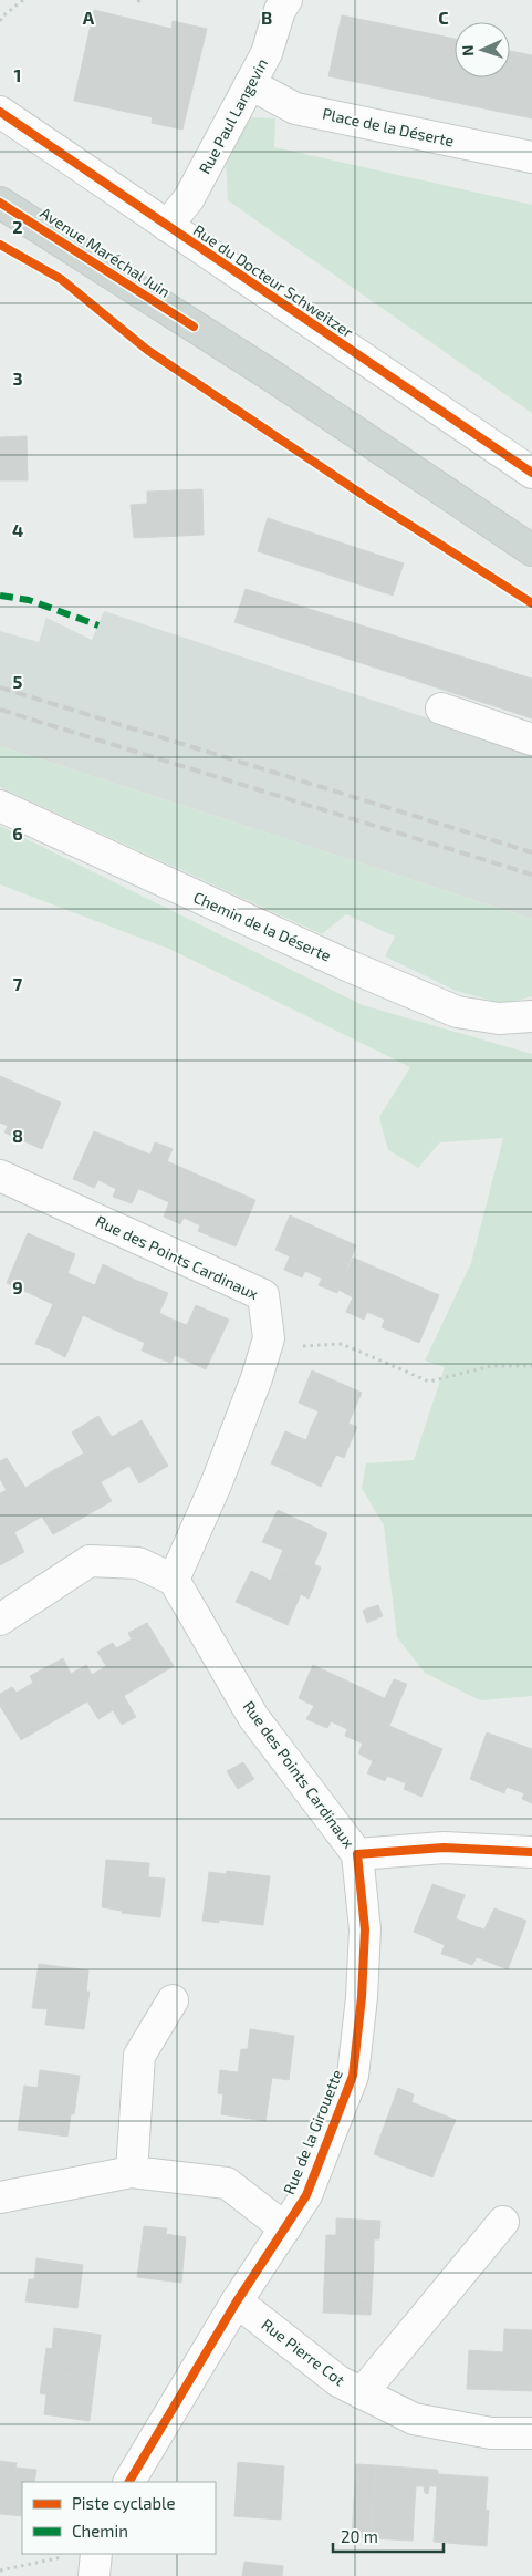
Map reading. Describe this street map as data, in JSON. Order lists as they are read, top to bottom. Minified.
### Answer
{"streets":{"main road":["Avenue Maréchal Juin"],"street":["Rue Paul Langevin","Place de la Déserte","Rue du Docteur Schweitzer","Chemin de la Déserte","Rue des Points Cardinaux","Rue de la Girouette","Rue Pierre Cot"]},"crossings":[["Rue Paul Langevin","Place de la Déserte"],["Rue Paul Langevin","Rue du Docteur Schweitzer"],["Rue des Points Cardinaux","Rue de la Girouette"],["Rue de la Girouette","Rue Pierre Cot"]],"legend":["Piste cyclable","Chemin"],"scale_bar":"20 m","north":"left","grid":{"columns":["A","B","C"],"rows":["1","2","3","4","5","6","7","8","9"]}}
